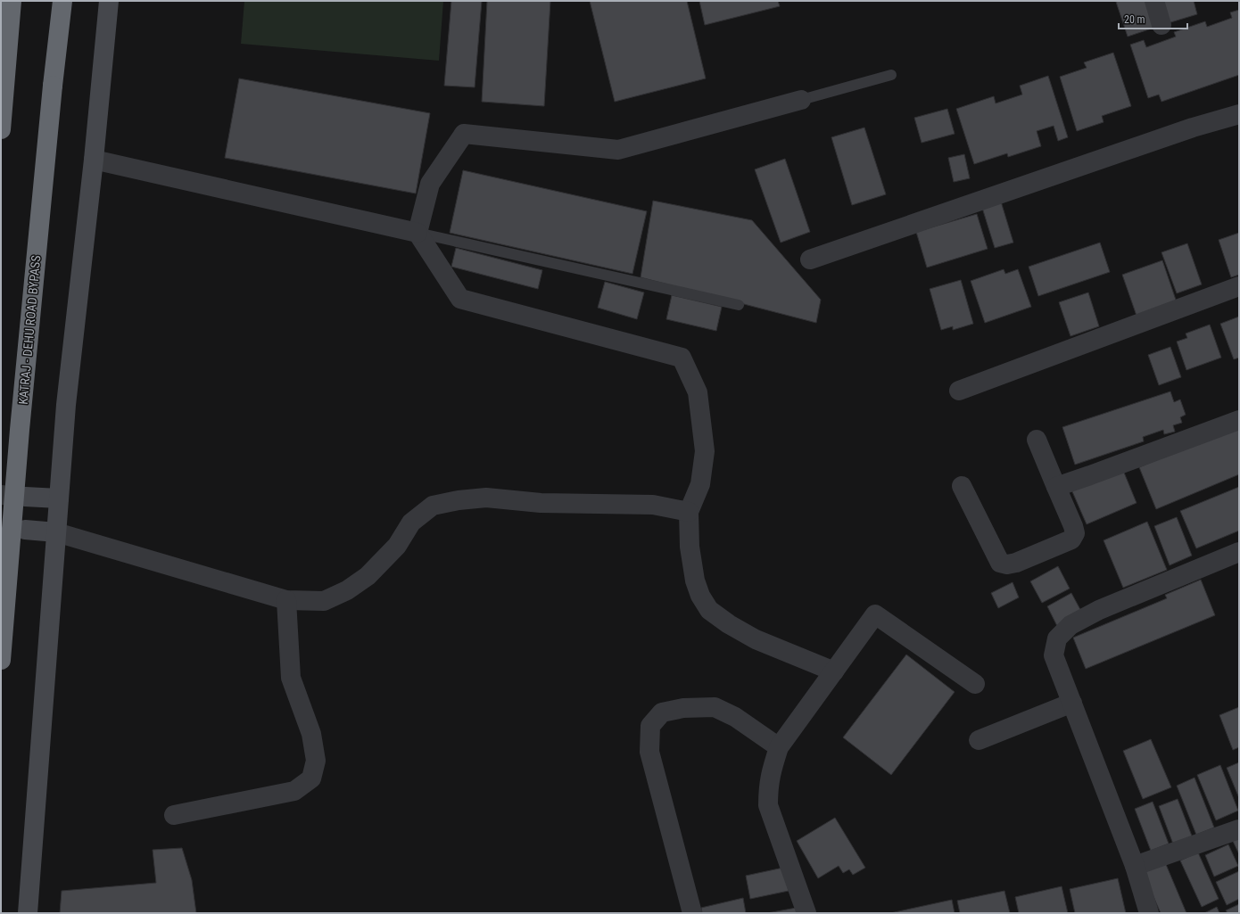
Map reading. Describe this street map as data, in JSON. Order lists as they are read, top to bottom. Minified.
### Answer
{"streets":{"highway":["KATRAJ - DEHU ROAD BYPASS"]},"scale_bar":"20 m"}
